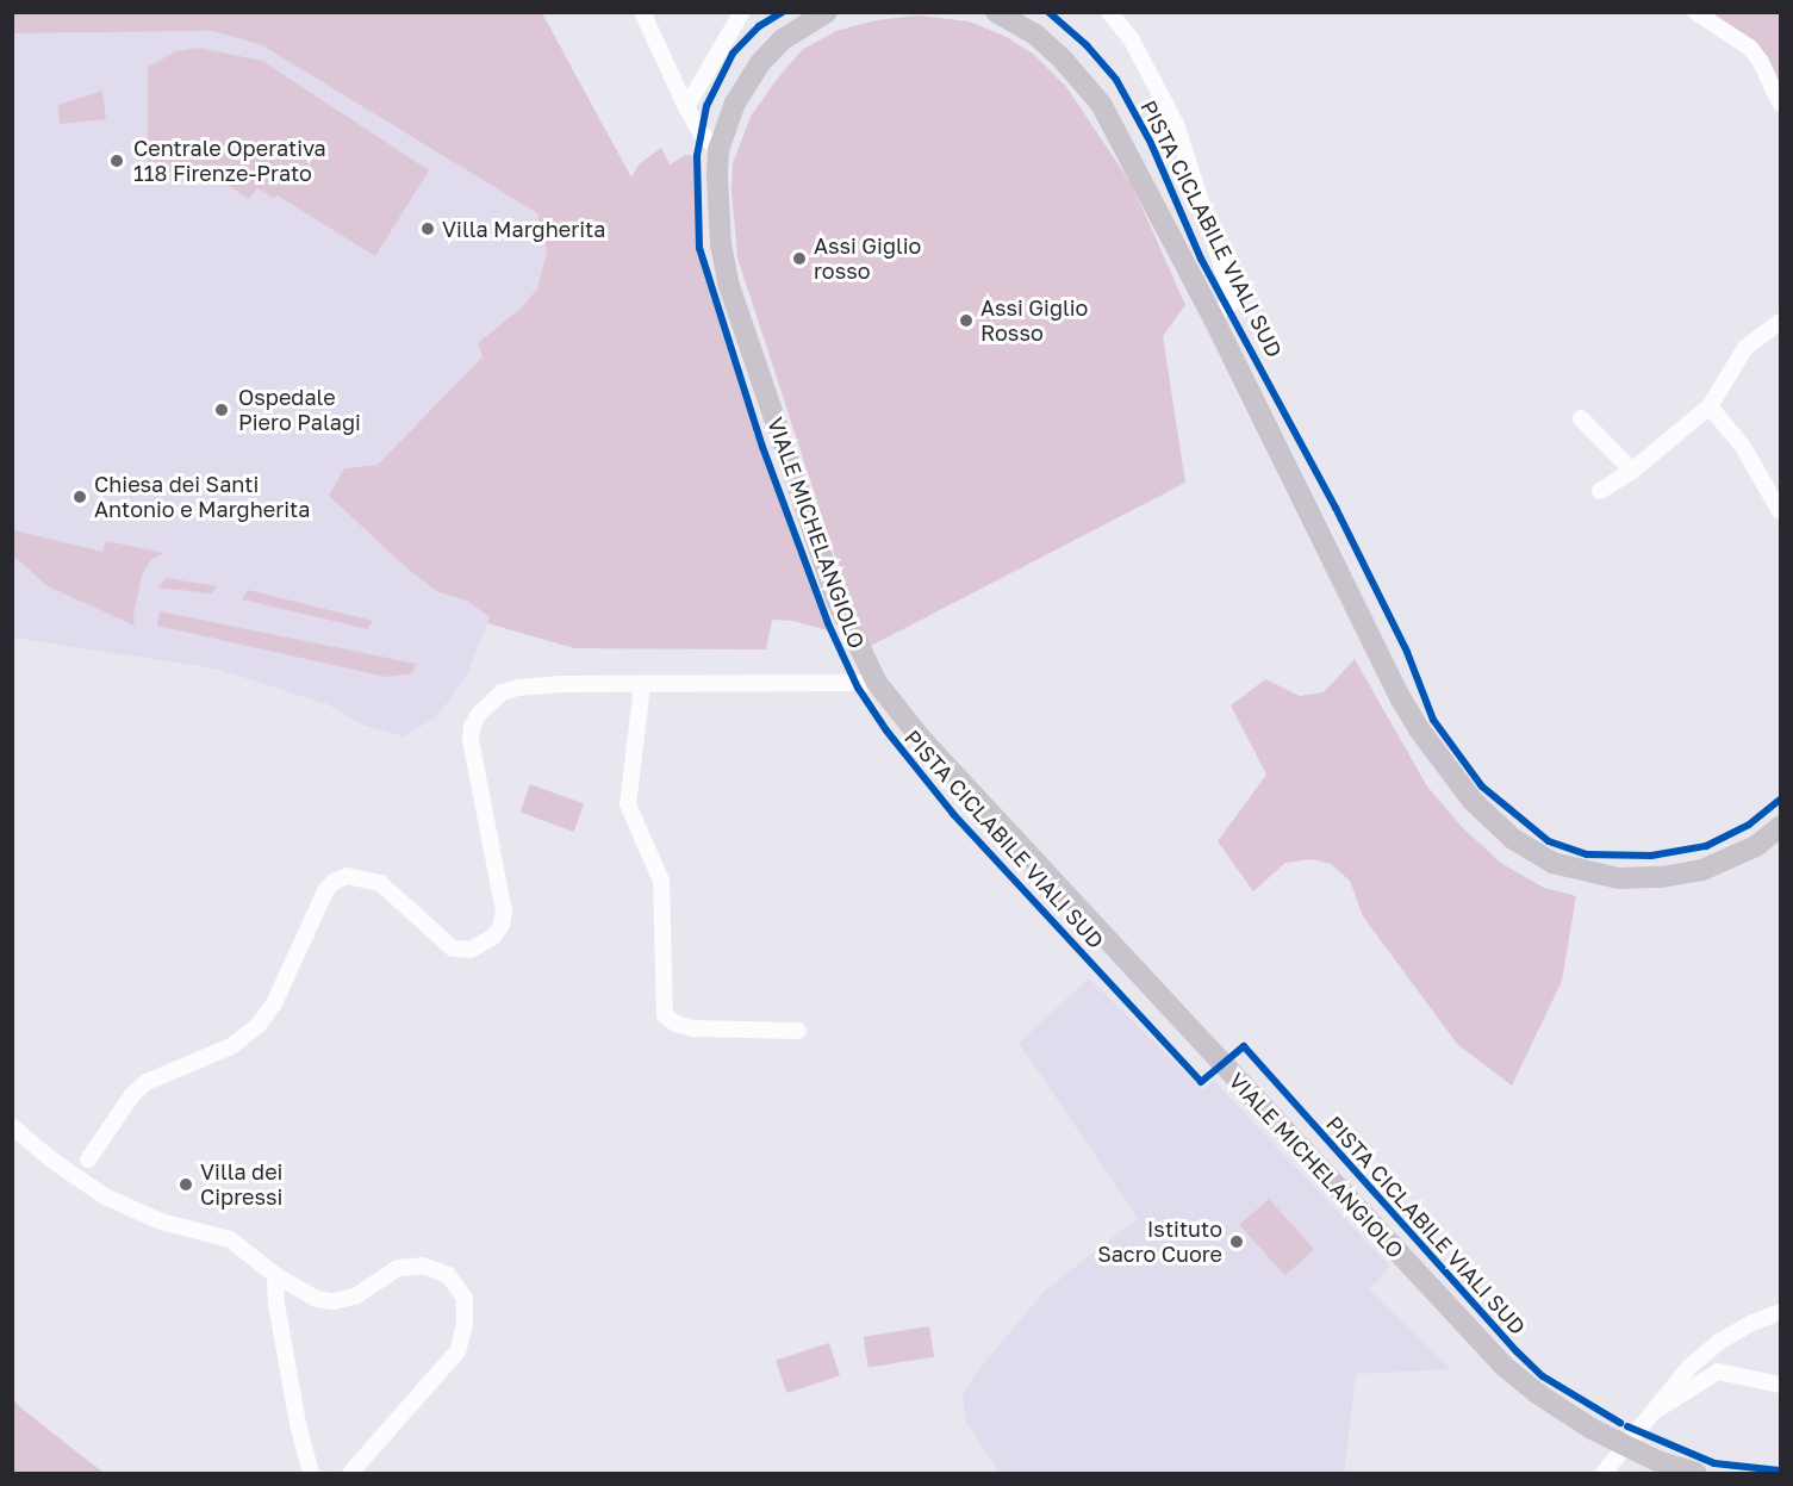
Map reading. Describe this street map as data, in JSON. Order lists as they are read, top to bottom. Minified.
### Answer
{"streets":{"main road":["VIALE MICHELANGIOLO"],"cycle path":["PISTA CICLABILE VIALI SUD"]},"places":["Centrale Operativa 118 Firenze-Prato","Villa Margherita","Assi Giglio rosso","Assi Giglio Rosso","Ospedale Piero Palagi","Chiesa dei Santi Antonio e Margherita","Villa dei Cipressi","Istituto Sacro Cuore"]}
